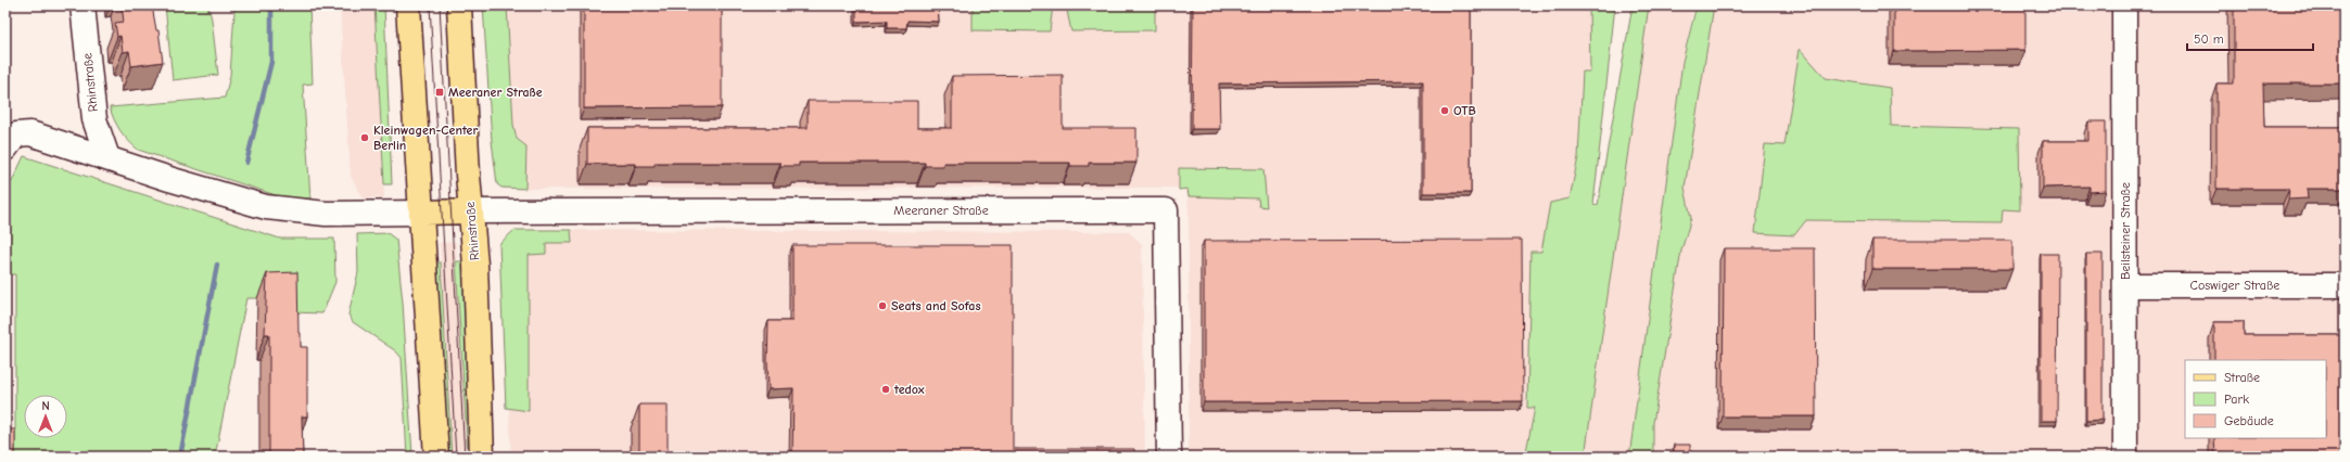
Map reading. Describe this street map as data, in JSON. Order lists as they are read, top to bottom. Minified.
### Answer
{"streets":{"main road":["Rhinstraße"],"street":["Meeraner Straße","Beilsteiner Straße","Coswiger Straße"]},"crossings":[["Rhinstraße","Meeraner Straße"],["Beilsteiner Straße","Coswiger Straße"]],"places":{"transit":["Meeraner Straße"],"other":["OTB","Kleinwagen-Center Berlin","Seats and Sofas","tedox"]},"legend":["Straße","Park","Gebäude"],"scale_bar":"50 m","north":"top"}
